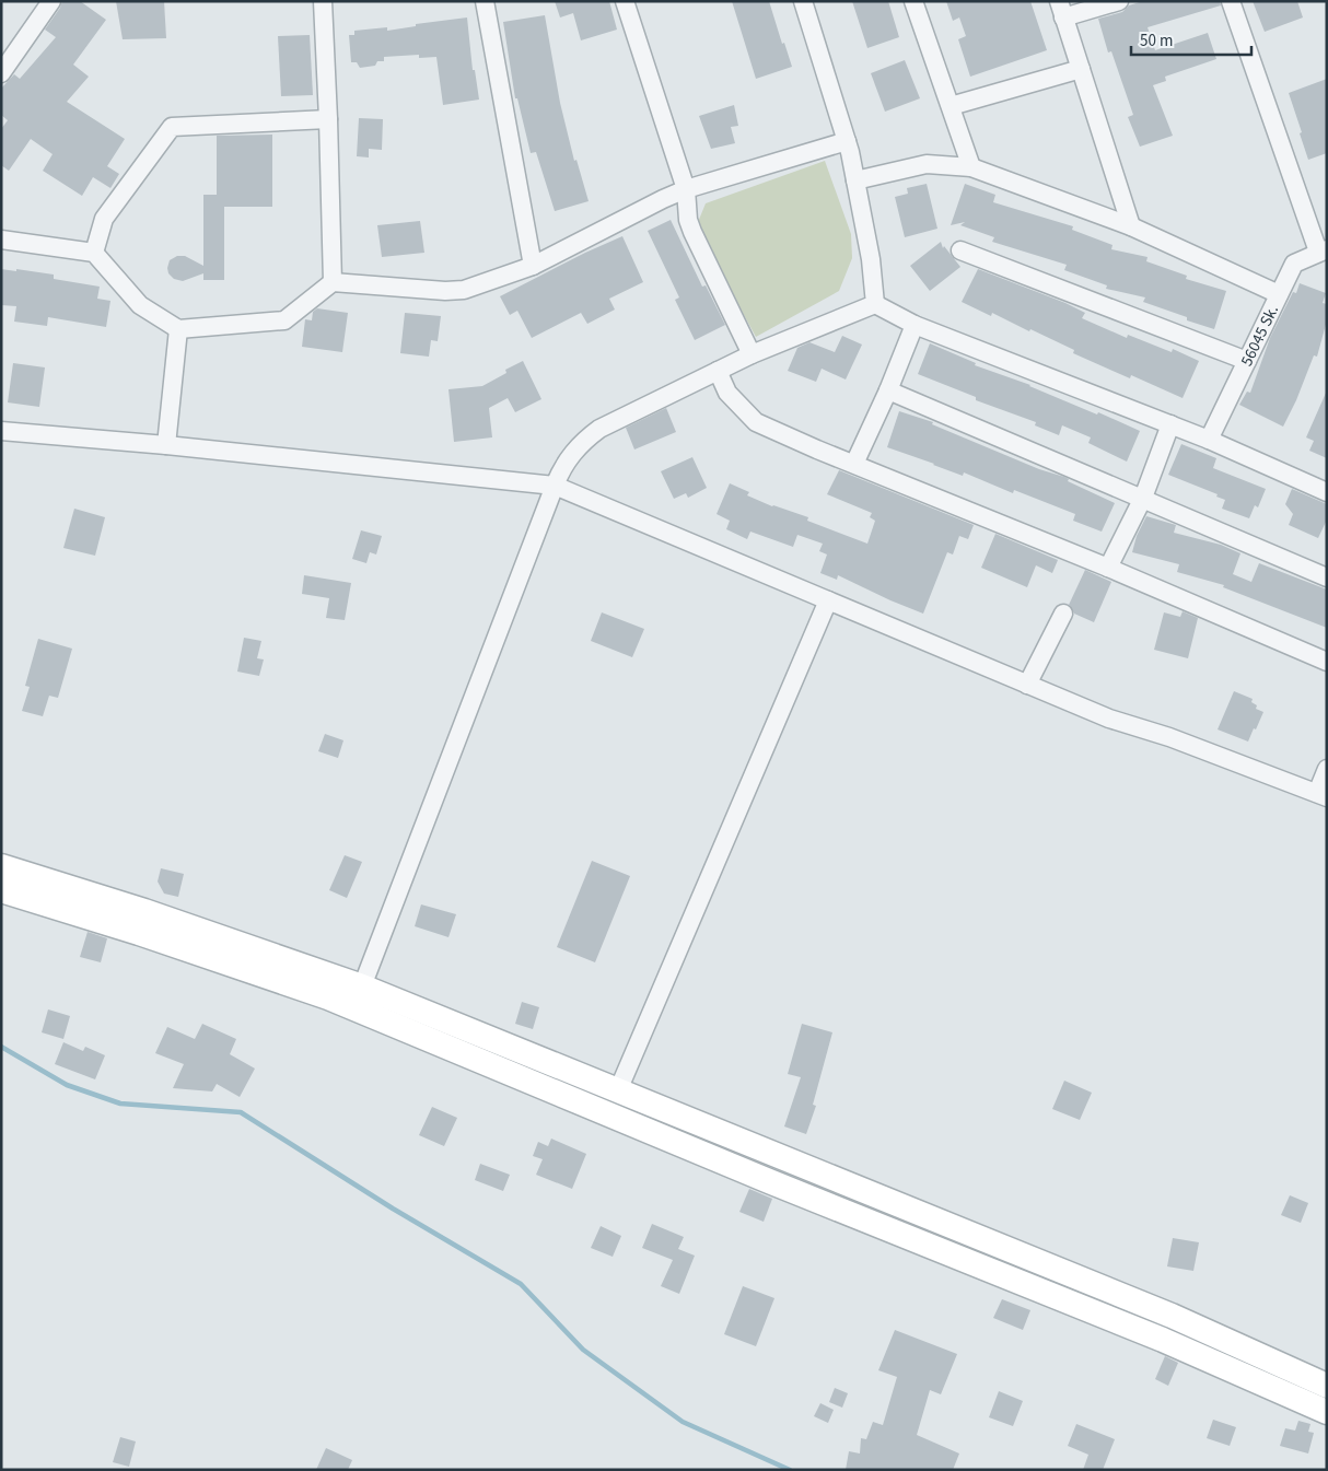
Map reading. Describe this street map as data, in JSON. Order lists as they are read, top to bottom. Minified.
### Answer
{"streets":{"street":["56045 Sk."]},"scale_bar":"50 m"}
